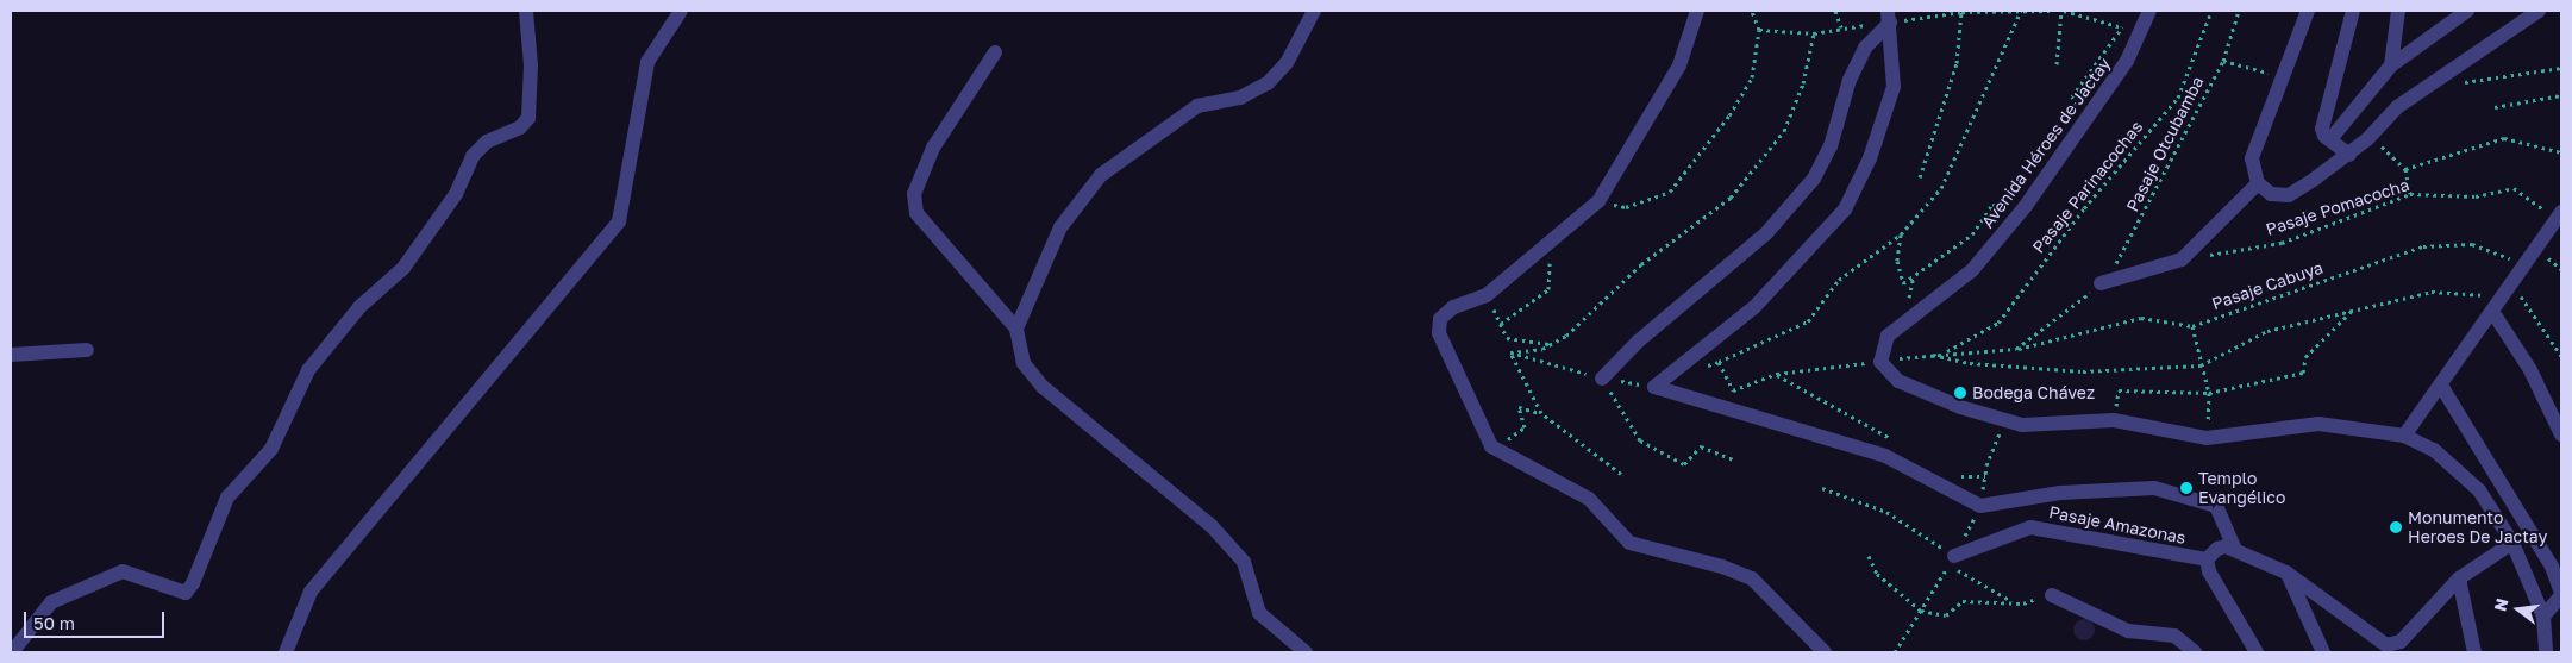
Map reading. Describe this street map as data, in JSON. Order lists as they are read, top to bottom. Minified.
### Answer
{"streets":{"street":["Avenida Héroes de Jactay","Pasaje Amazonas"],"path":["Pasaje Otcubamba","Pasaje Parinacochas","Pasaje Pomacocha","Pasaje Cabuya"]},"crossings":[["Pasaje Otcubamba","Pasaje Cabuya"],["Pasaje Parinacochas","Pasaje Cabuya"]],"places":["Bodega Chávez","Templo Evangélico","Monumento Heroes De Jactay"],"scale_bar":"50 m","north":"left"}
